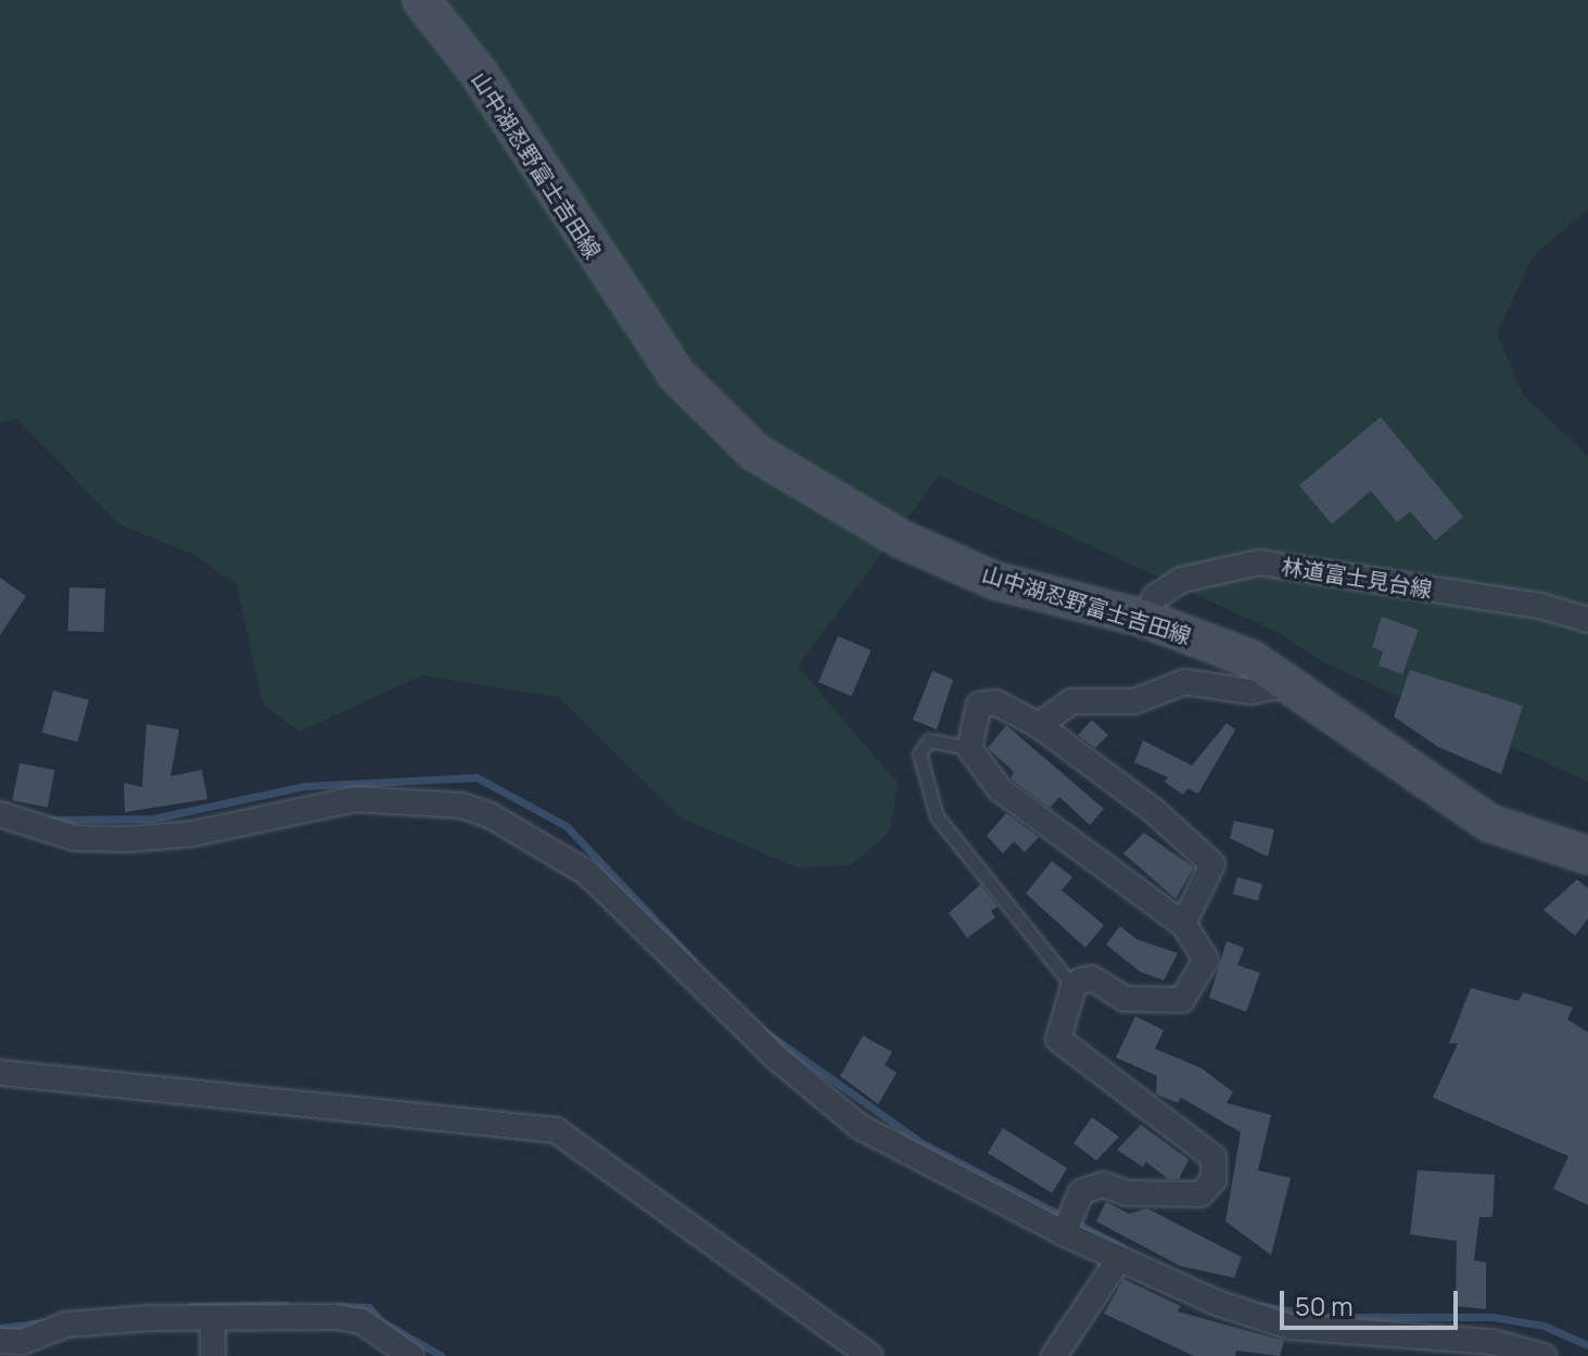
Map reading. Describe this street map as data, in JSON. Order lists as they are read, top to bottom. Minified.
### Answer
{"streets":{"main road":["山中湖忍野富士吉田線"],"street":["林道富士見台線"]},"crossings":[["山中湖忍野富士吉田線","林道富士見台線"]],"scale_bar":"50 m"}
